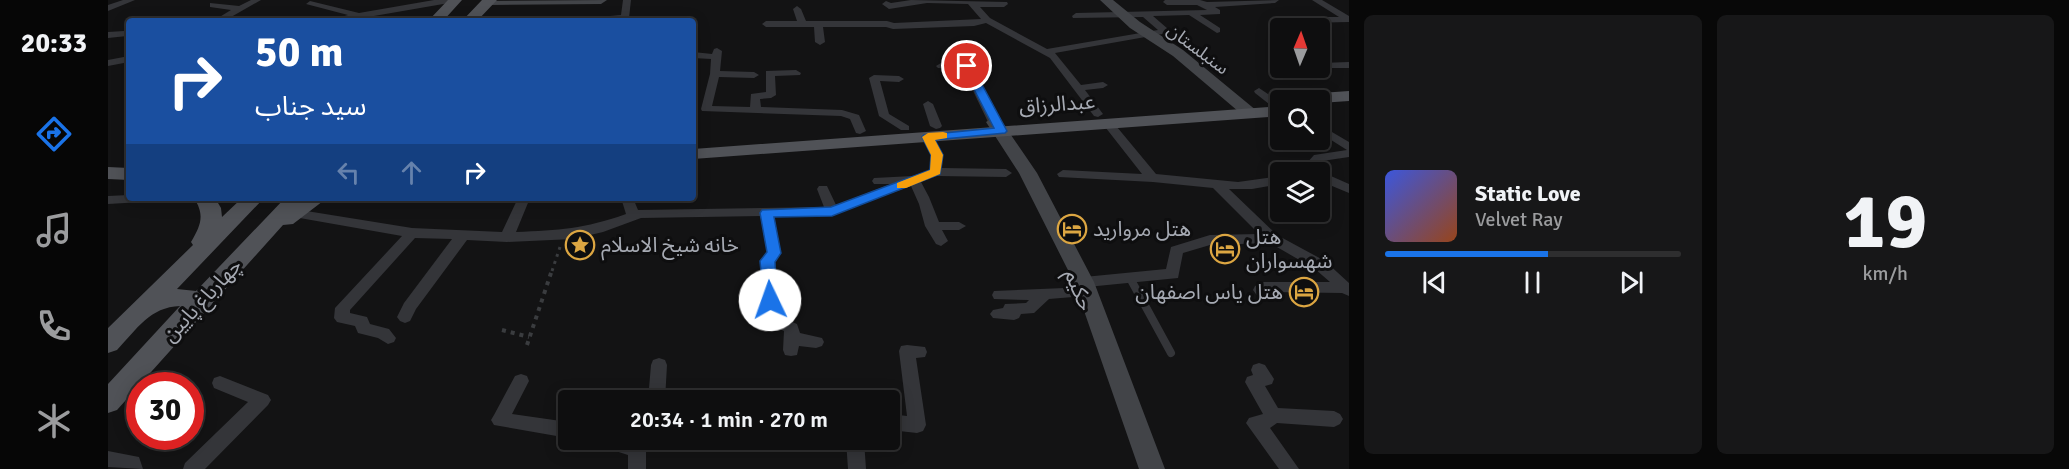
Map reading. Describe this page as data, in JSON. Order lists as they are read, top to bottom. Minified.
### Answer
{"streets":{"main road":["عبدالرزاق","چهارباغ پایین"],"street":["سنبلستان","حکیم"]},"crossings":[["سنبلستان","عبدالرزاق"],["عبدالرزاق","حکیم"]],"places":{"hotel":["هتل مروارید","هتل شهسواران","هتل یاس اصفهان"],"place":["خانه شیخ الاسلام"]},"north":"top","page":{"tabs":"20:33","tile":["19","km/h"],"turn":["50 m","سید جناب"],"song":["Static Love","Velvet Ray"],"limit":"30","trip":"20:34 · 1 min · 270 m"}}
